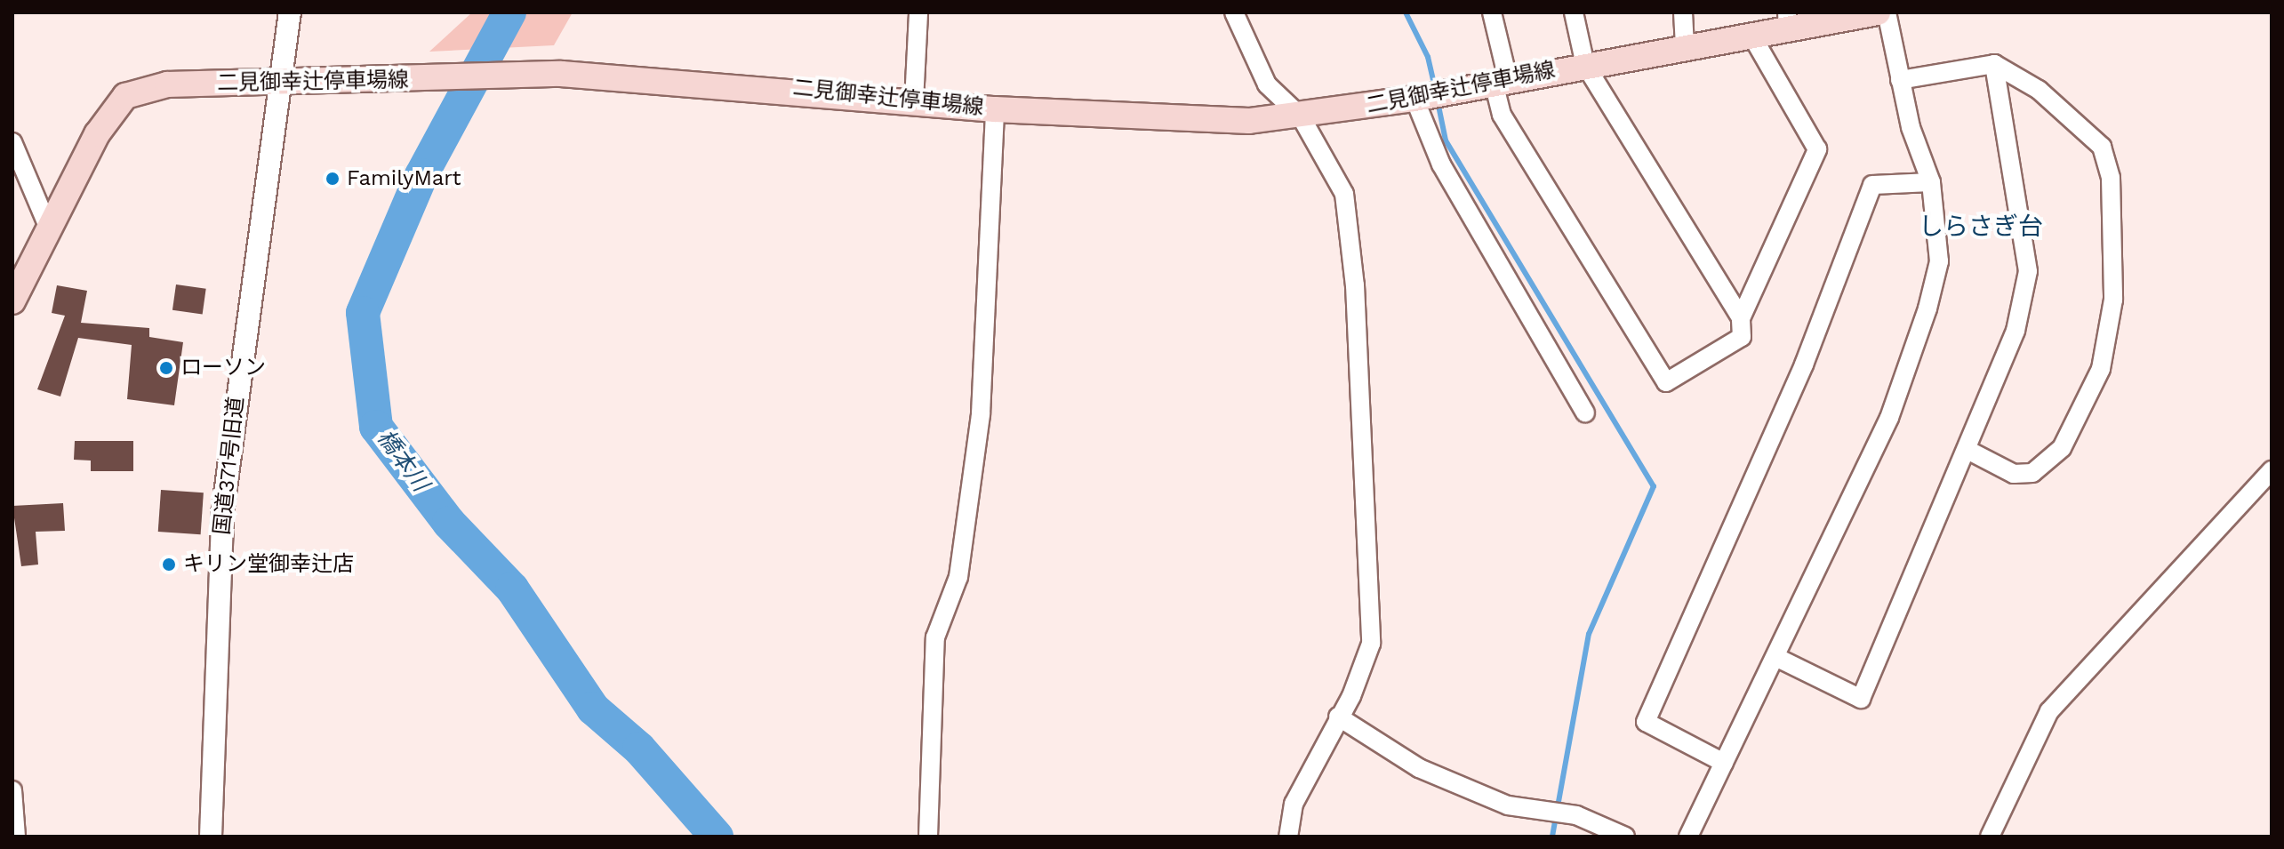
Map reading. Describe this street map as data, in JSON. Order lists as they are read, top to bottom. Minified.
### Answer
{"streets":{"main road":["二見御幸辻停車場線"],"street":["国道371号旧道"]},"crossings":[["二見御幸辻停車場線","国道371号旧道"]],"districts":["しらさぎ台"],"water":["橋本川"],"places":["FamilyMart","ローソン","キリン堂御幸辻店"]}
